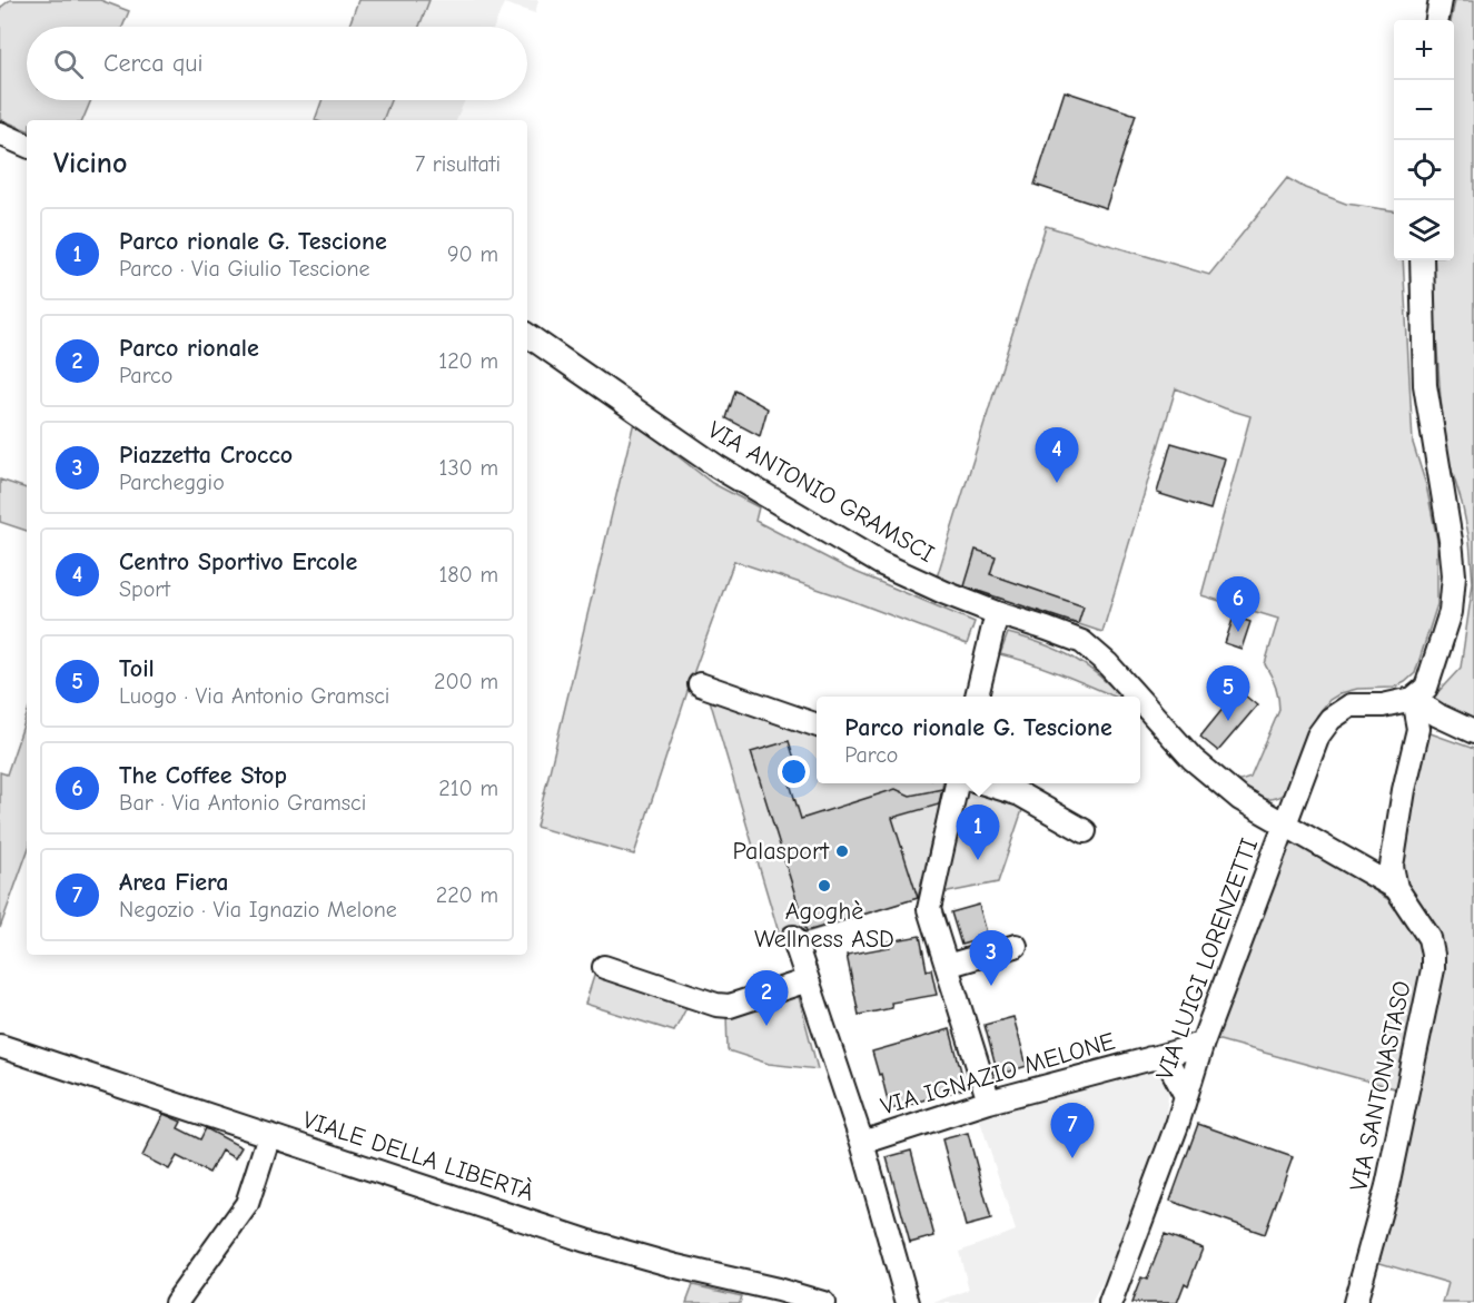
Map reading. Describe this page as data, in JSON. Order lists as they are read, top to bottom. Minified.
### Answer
{"streets":{"street":["VIA ANTONIO GRAMSCI","VIA LUIGI LORENZETTI","VIA IGNAZIO MELONE","VIA SANTONASTASO","VIALE DELLA LIBERTÀ"]},"crossings":[["VIA ANTONIO GRAMSCI","VIA LUIGI LORENZETTI"],["VIA ANTONIO GRAMSCI","VIA SANTONASTASO"],["VIA LUIGI LORENZETTI","VIA IGNAZIO MELONE"],["VIA LUIGI LORENZETTI","VIA SANTONASTASO"]],"places":["Palasport","Agoghè Wellness ASD"],"page":{"map_buttons":["+","−"],"search":"Cerca qui","heading":["Vicino","7 risultati"],"list":[{"mark":"1","name":"Parco rionale G. Tescione","note":"Parco · Via Giulio Tescione","value":"90 m"},{"mark":"2","name":"Parco rionale","note":"Parco","value":"120 m"},{"mark":"3","name":"Piazzetta Crocco","note":"Parcheggio","value":"130 m"},{"mark":"4","name":"Centro Sportivo Ercole","note":"Sport","value":"180 m"},{"mark":"5","name":"Toil","note":"Luogo · Via Antonio Gramsci","value":"200 m"},{"mark":"6","name":"The Coffee Stop","note":"Bar · Via Antonio Gramsci","value":"210 m"},{"mark":"7","name":"Area Fiera","note":"Negozio · Via Ignazio Melone","value":"220 m"}],"pins":["4","6","5","1","3","2","7"],"popup":["Parco rionale G. Tescione","Parco"]}}
